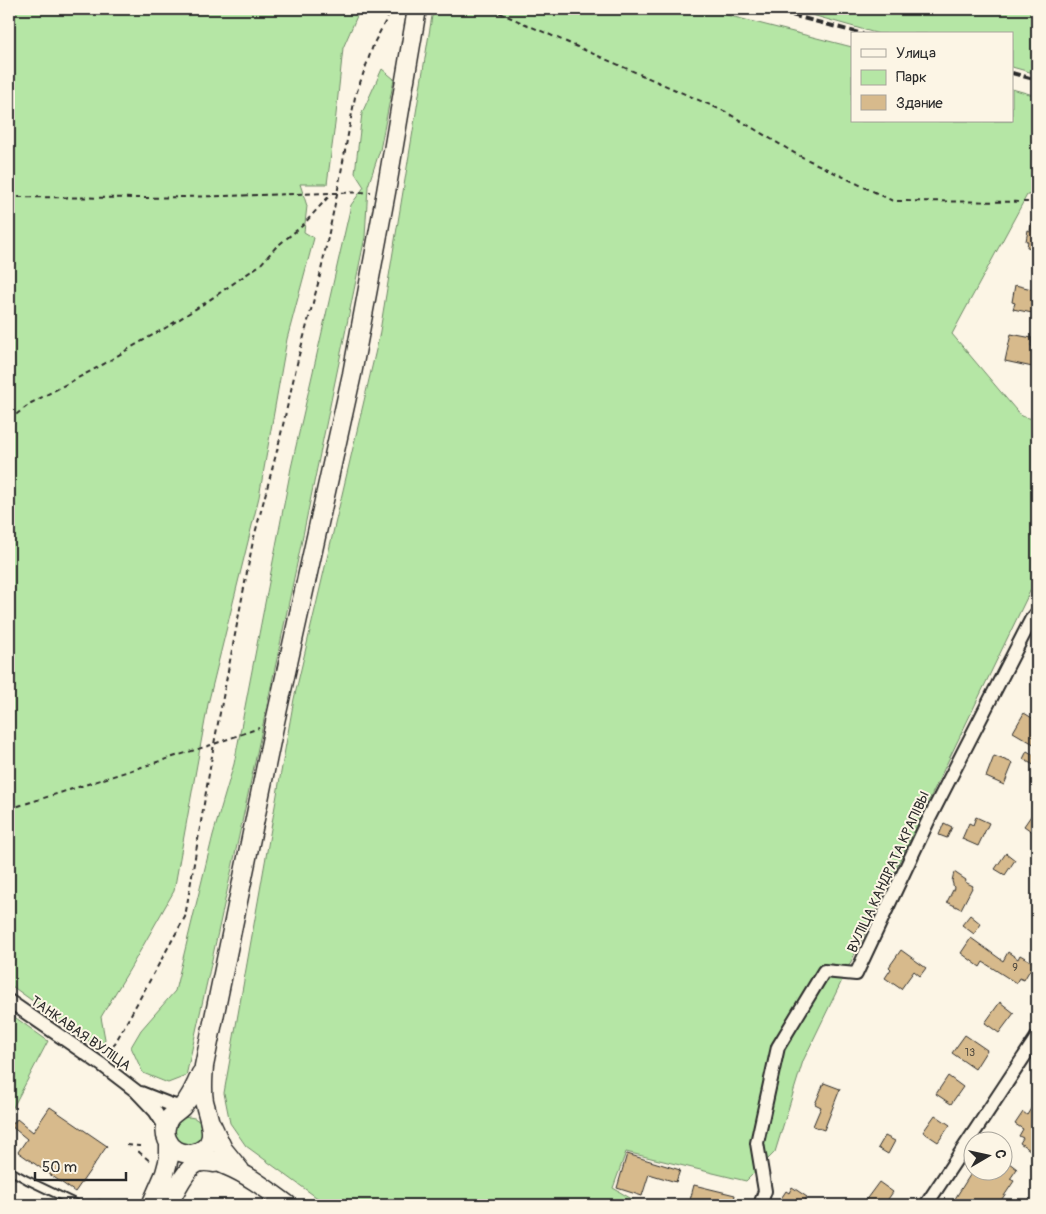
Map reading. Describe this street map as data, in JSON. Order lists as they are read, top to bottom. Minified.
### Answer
{"streets":{"street":["ВУЛІЦА КАНДРАТА КРАПІВЫ","ТАНКАВАЯ ВУЛІЦА"]},"house_numbers":["9","13"],"legend":["Улица","Парк","Здание"],"scale_bar":"50 m","north":"right"}
